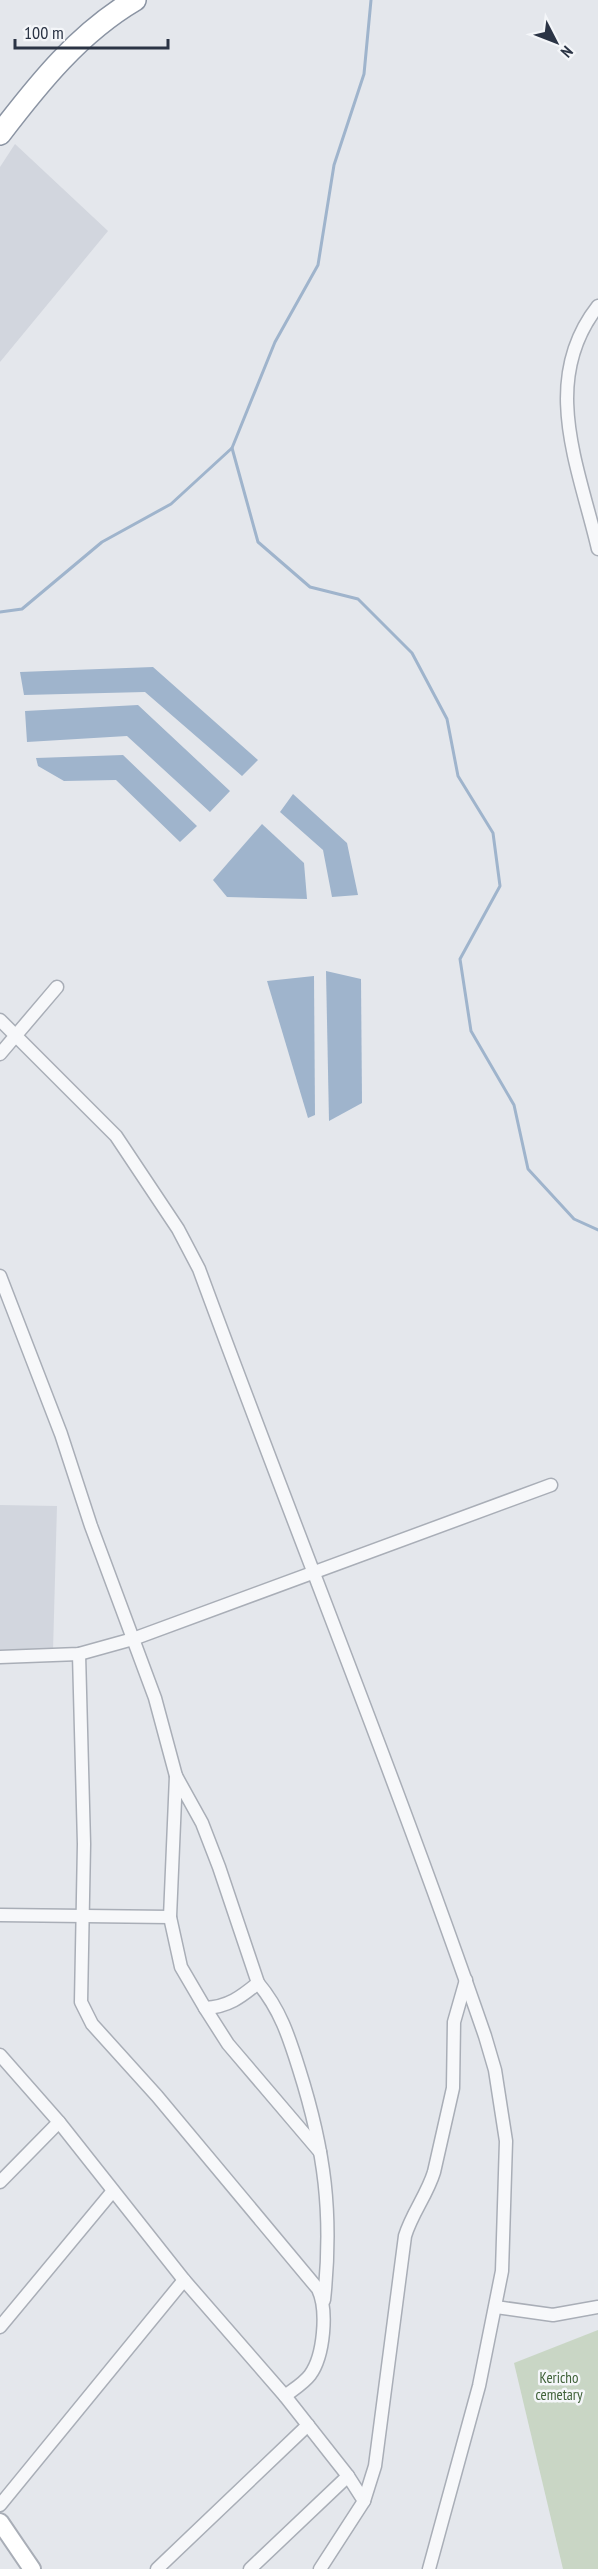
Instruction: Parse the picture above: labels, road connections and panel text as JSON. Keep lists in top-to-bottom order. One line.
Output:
{"parks":["Kericho cemetary"],"scale_bar":"100 m","north":"bottom right"}
